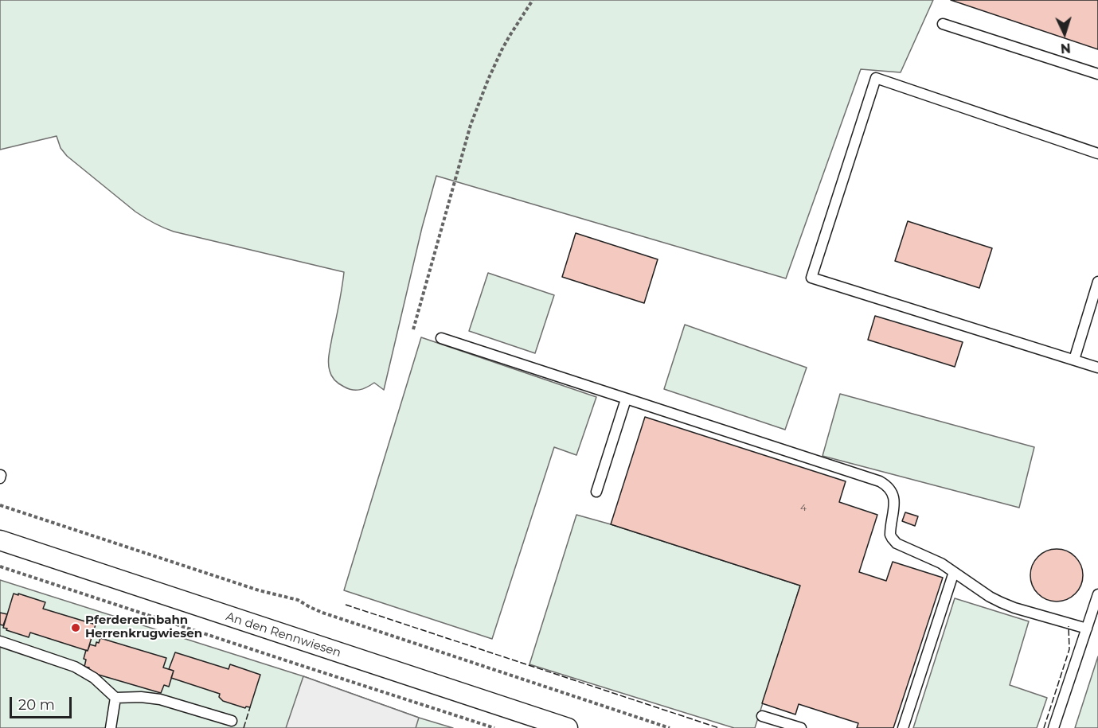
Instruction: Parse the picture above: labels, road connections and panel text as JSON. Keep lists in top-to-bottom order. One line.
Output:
{"streets":{"street":["An den Rennwiesen"]},"places":["Pferderennbahn Herrenkrugwiesen"],"house_numbers":["4"],"scale_bar":"20 m","north":"bottom"}
